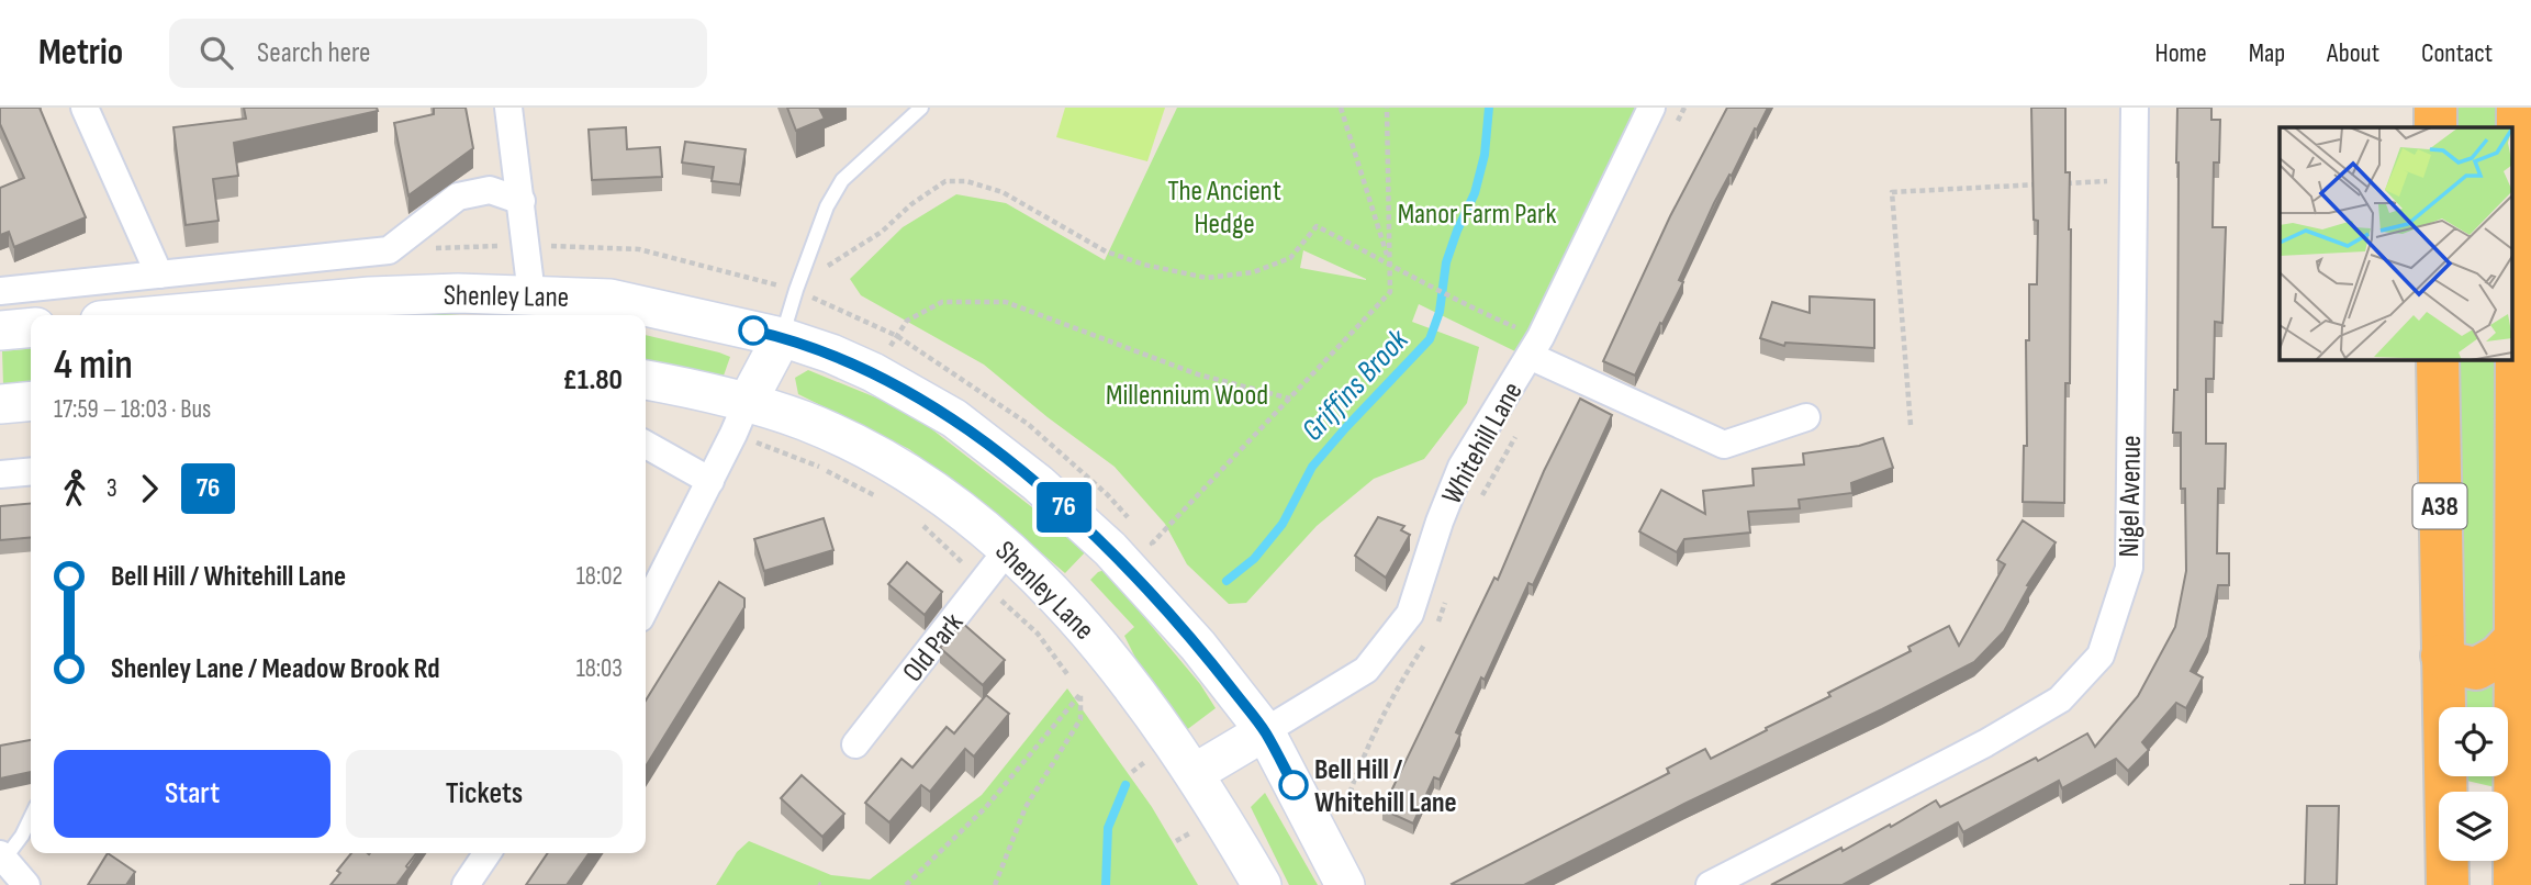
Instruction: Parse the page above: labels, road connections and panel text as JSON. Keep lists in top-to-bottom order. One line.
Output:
{"streets":{"highway":["A38"],"main road":["Shenley Lane"],"street":["Whitehill Lane","Nigel Avenue","Old Park"]},"crossings":[["Shenley Lane","Whitehill Lane"],["Shenley Lane","Old Park"]],"water":["Griffins Brook"],"parks":["The Ancient Hedge","Manor Farm Park","Millennium Wood"],"places":["Bell Hill / Whitehill Lane"],"lines":["bus line 76"],"page":{"header":"Metrio","search":"Search here","nav":["Home","Map","About","Contact"],"on_map":"76","heading":["4 min","17:59 – 18:03 · Bus","£1.80"],"legs":["3","76"],"list":[{"name":"Bell Hill / Whitehill Lane","value":"18:02"},{"name":"Shenley Lane / Meadow Brook Rd","value":"18:03"}],"buttons":["Start","Tickets"]}}
